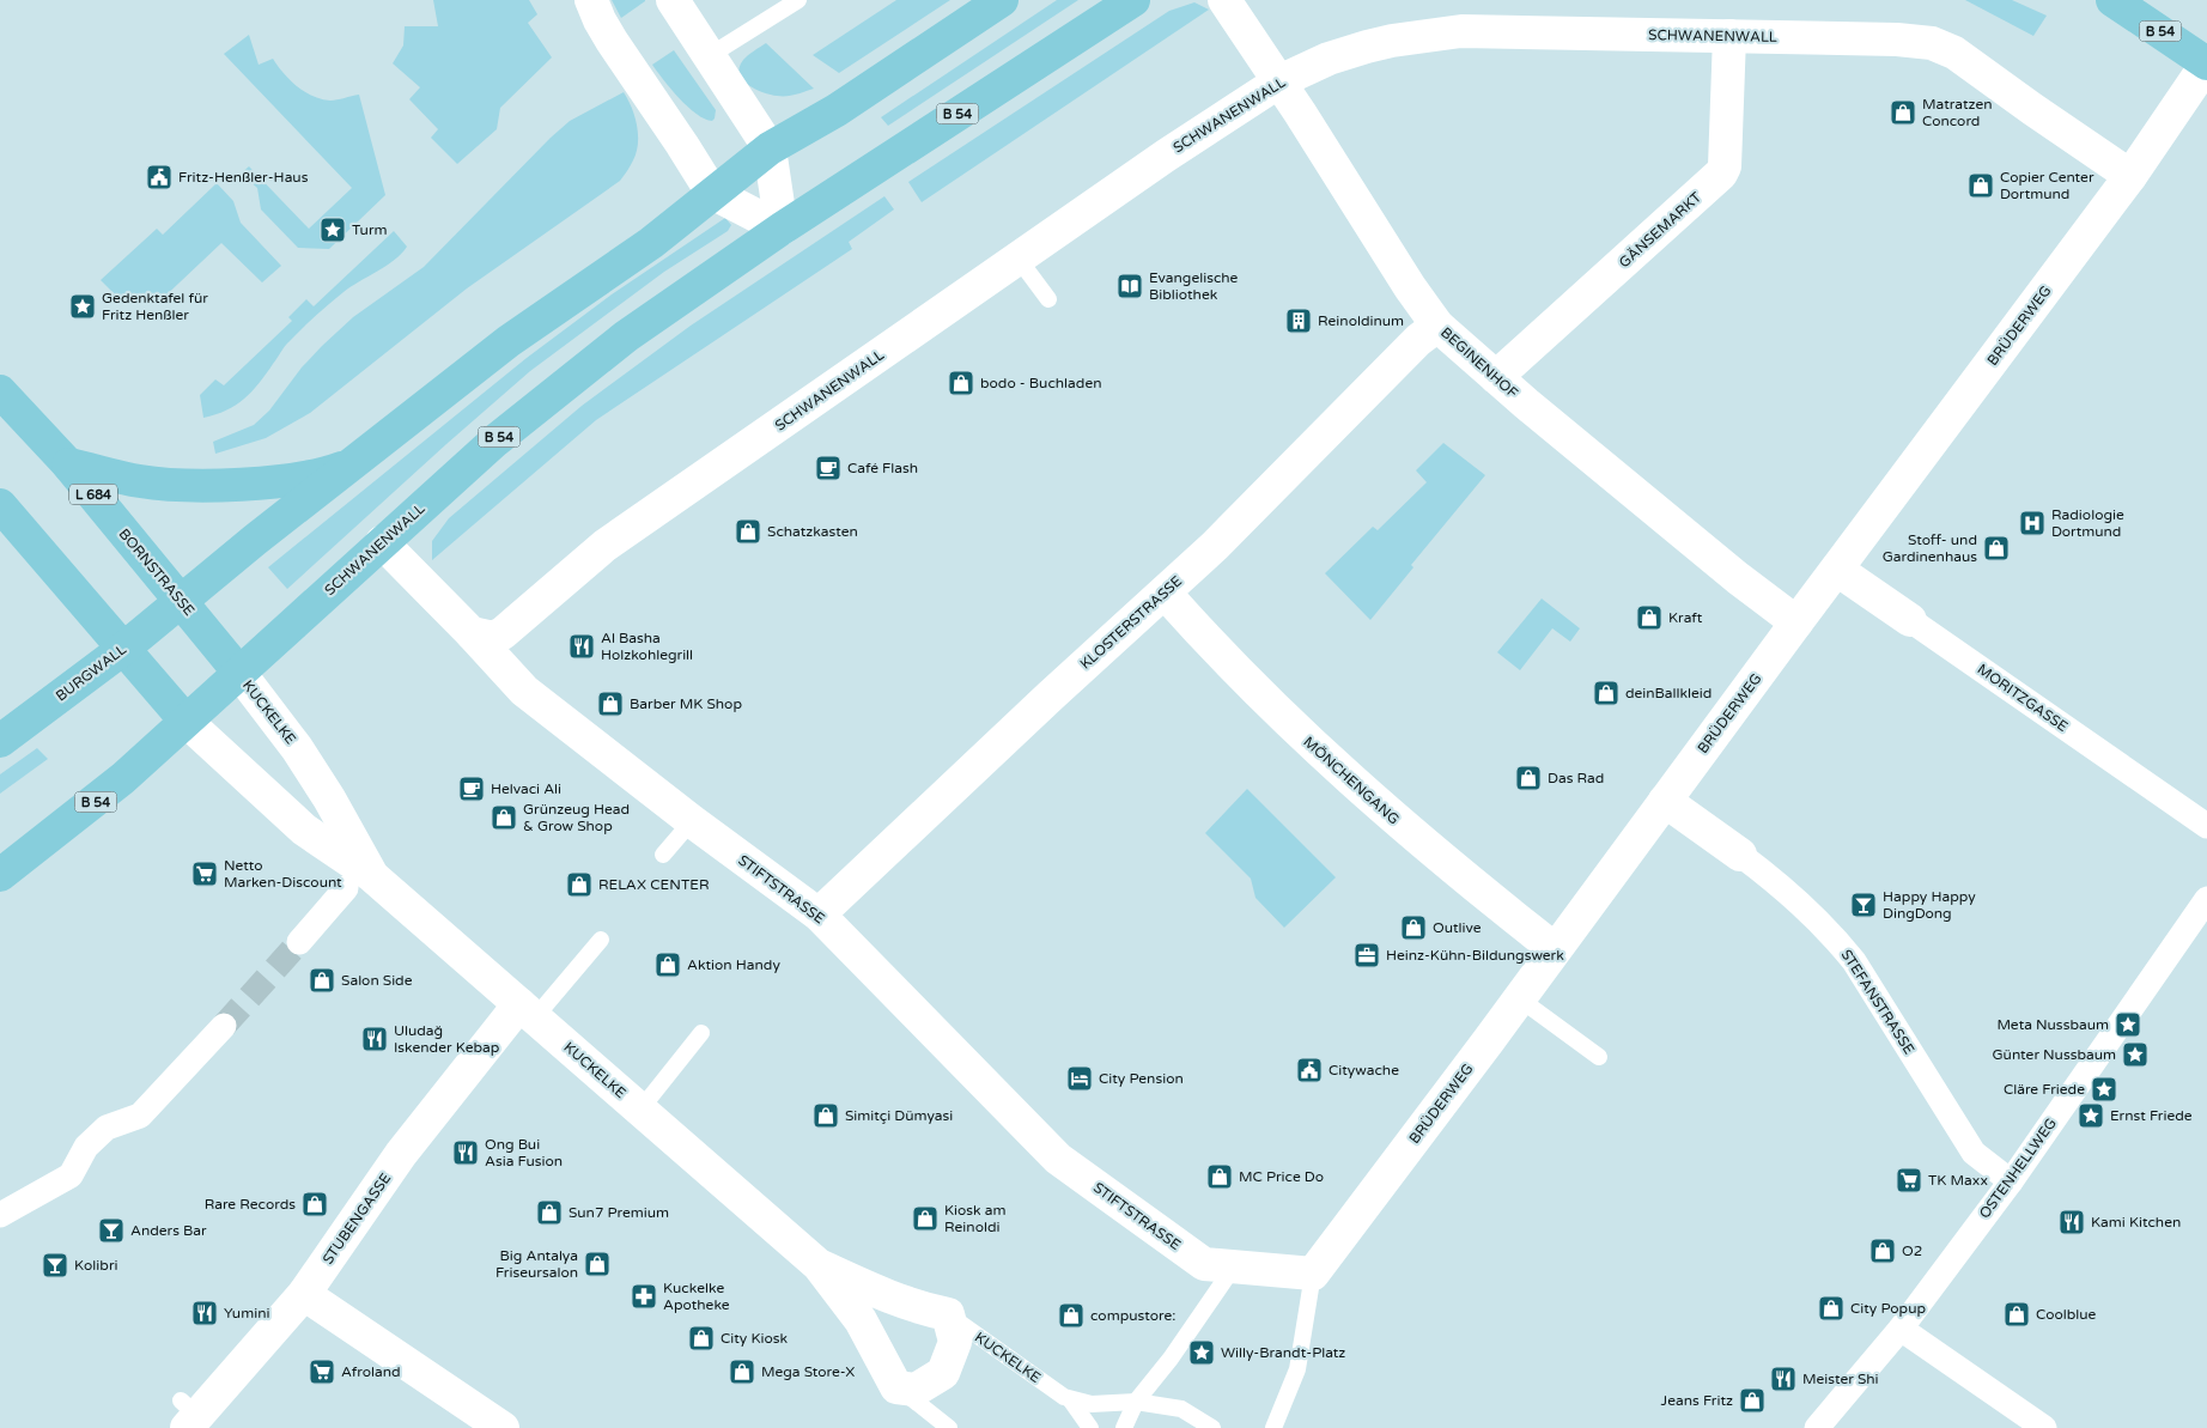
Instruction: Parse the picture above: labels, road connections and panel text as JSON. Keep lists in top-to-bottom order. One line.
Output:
{"streets":{"main road":["B 54","SCHWANENWALL","L 684","BORNSTRASSE","BURGWALL"],"street":["GÄNSEMARKT","BRÜDERWEG","BEGINENHOF","KLOSTERSTRASSE","MORITZGASSE","KUCKELKE","MÖNCHENGANG","STIFTSTRASSE","STEFANSTRASSE","OSTENHELLWEG","STUBENGASSE"]},"crossings":[["B 54","SCHWANENWALL"],["B 54","BRÜDERWEG"],["B 54","KUCKELKE"],["SCHWANENWALL","GÄNSEMARKT"],["SCHWANENWALL","BRÜDERWEG"],["SCHWANENWALL","BEGINENHOF"],["SCHWANENWALL","BORNSTRASSE"],["SCHWANENWALL","KUCKELKE"],["SCHWANENWALL","STIFTSTRASSE"],["GÄNSEMARKT","BEGINENHOF"],["BRÜDERWEG","BEGINENHOF"],["BRÜDERWEG","MORITZGASSE"],["BRÜDERWEG","MÖNCHENGANG"],["BRÜDERWEG","STEFANSTRASSE"],["BEGINENHOF","KLOSTERSTRASSE"],["BORNSTRASSE","BURGWALL"],["BORNSTRASSE","KUCKELKE"],["KLOSTERSTRASSE","MÖNCHENGANG"],["KLOSTERSTRASSE","STIFTSTRASSE"],["KUCKELKE","STUBENGASSE"],["STEFANSTRASSE","OSTENHELLWEG"]],"places":{"shop":["Matratzen Concord","Copier Center Dortmund","bodo - Buchladen","Schatzkasten","Stoff- und Gardinenhaus","Kraft","deinBallkleid","Barber MK Shop","Das Rad","Grünzeug Head & Grow Shop","RELAX CENTER","Outlive","Aktion Handy","Salon Side","Simitçi Dümyasi","MC Price Do","Rare Records","Sun7 Premium","Kiosk am Reinoldi","O2","Big Antalya Friseursalon","City Popup","Coolblue","compustore:","City Kiosk","Mega Store-X","Jeans Fritz"],"public building":["Fritz-Henßler-Haus","Citywache"],"place":["Turm","Gedenktafel für Fritz Henßler","Meta Nussbaum","Günter Nussbaum","Cläre Friede","Ernst Friede","Willy-Brandt-Platz"],"library":["Evangelische Bibliothek"],"building":["Reinoldinum"],"cafe":["Café Flash","Helvaci Ali"],"hospital":["Radiologie Dortmund"],"restaurant":["Al Basha Holzkohlegrill","Uludağ Iskender Kebap","Ong Bui Asia Fusion","Kami Kitchen","Yumini","Meister Shi"],"supermarket":["Netto Marken-Discount","TK Maxx","Afroland"],"bar":["Happy Happy DingDong","Anders Bar","Kolibri"],"office":["Heinz-Kühn-Bildungswerk"],"hotel":["City Pension"],"pharmacy":["Kuckelke Apotheke"]}}
